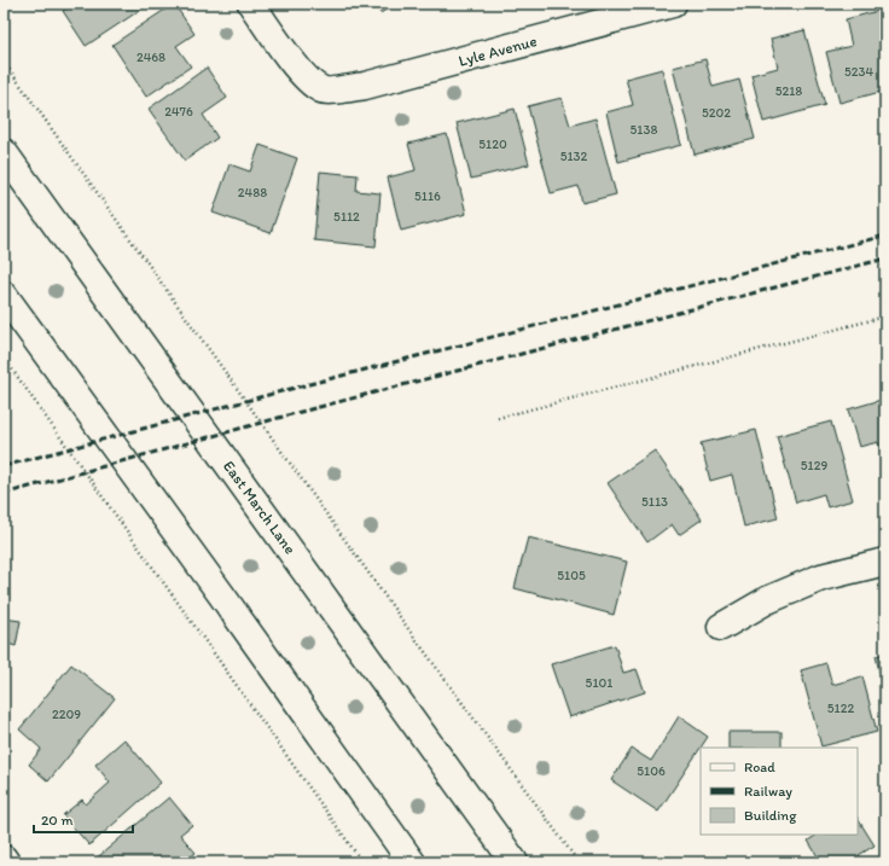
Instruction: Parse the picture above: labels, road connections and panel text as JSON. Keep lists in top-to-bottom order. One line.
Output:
{"streets":{"main road":["Lyle Avenue","East March Lane"]},"house_numbers":["2468","5234","5218","2476","5202","5138","5120","5132","2488","5116","5112","5129","5113","5105","5101","5122","2209","5106"],"legend":["Road","Railway","Building"],"scale_bar":"20 m"}
